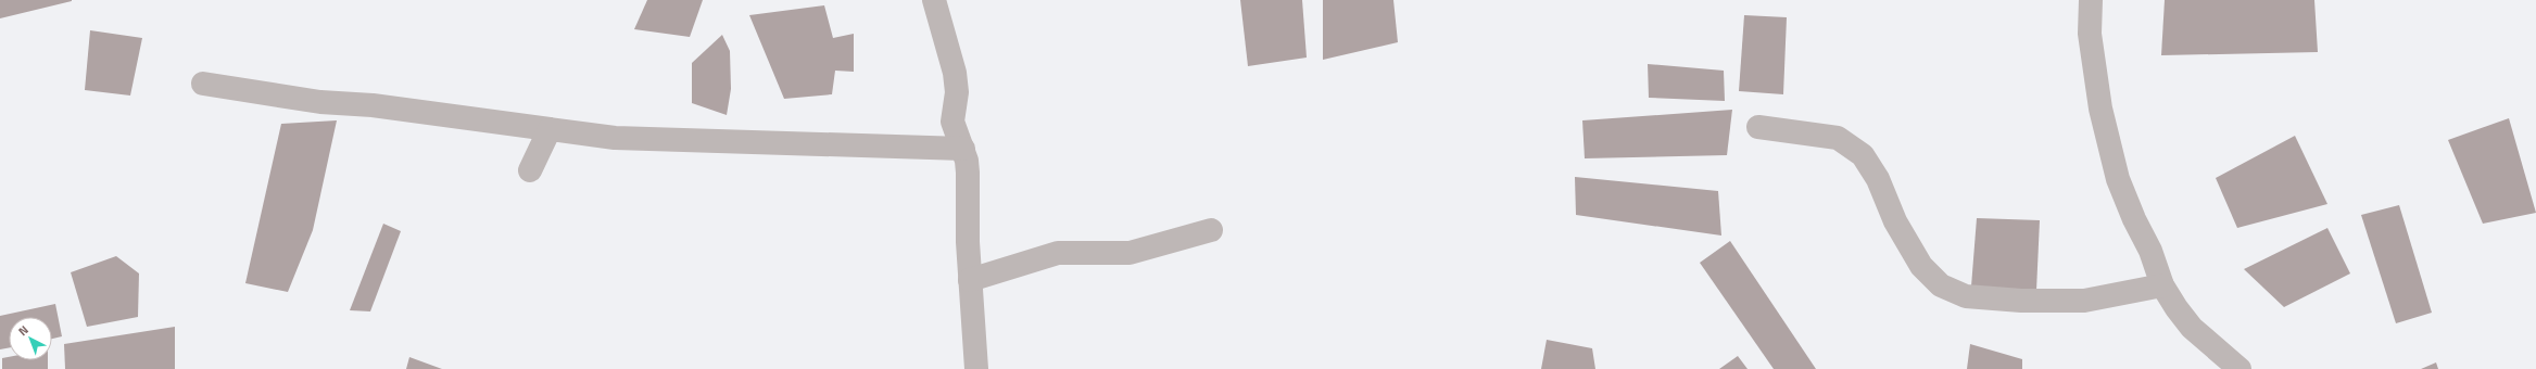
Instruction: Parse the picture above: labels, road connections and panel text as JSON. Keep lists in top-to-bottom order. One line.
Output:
{"north":"top left"}
